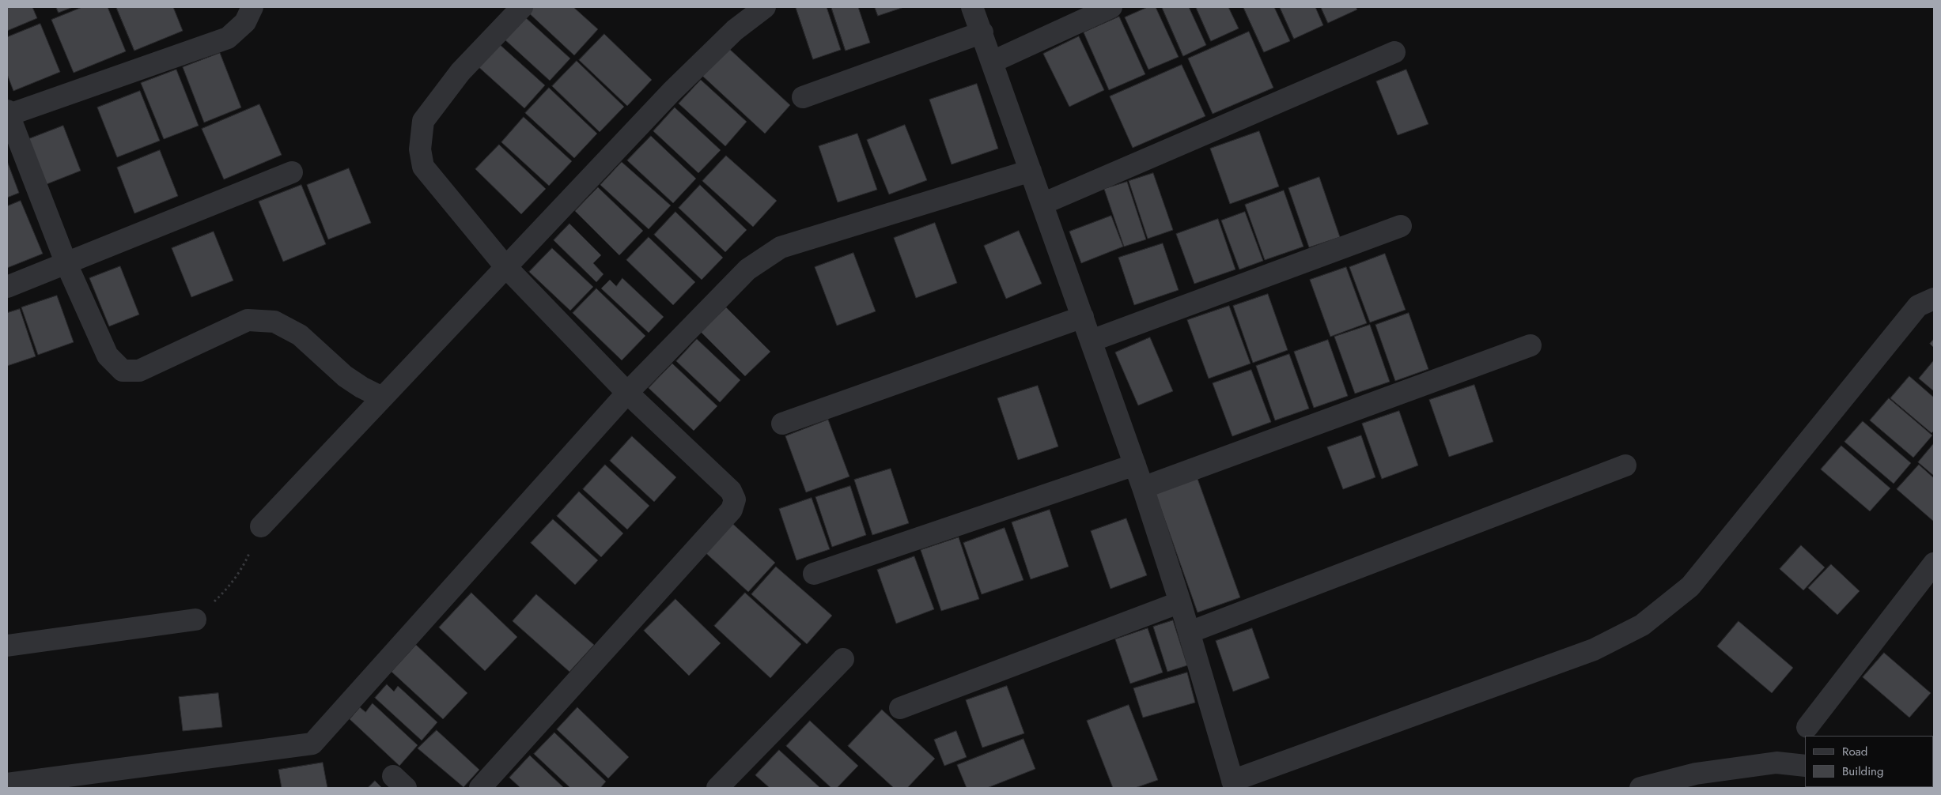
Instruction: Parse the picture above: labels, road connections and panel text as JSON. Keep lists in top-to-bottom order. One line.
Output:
{"legend":["Road","Building"]}
